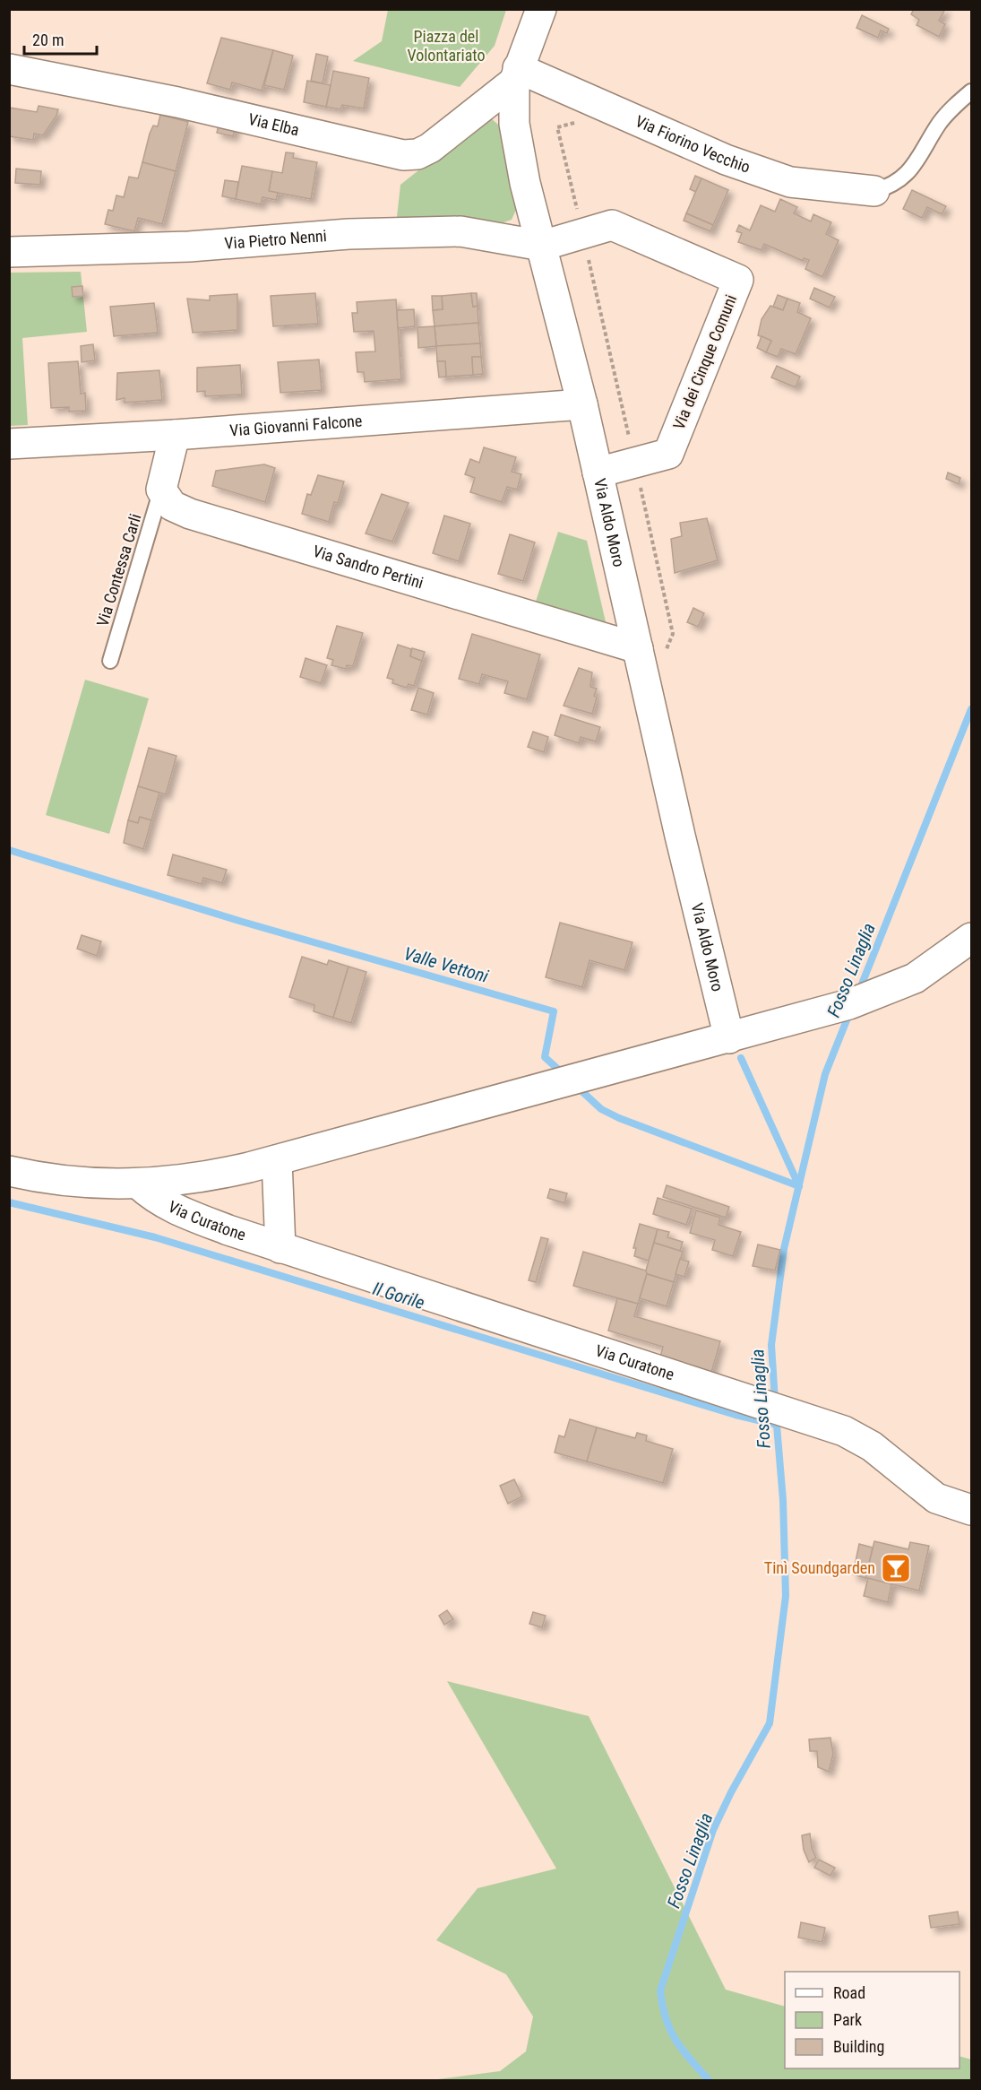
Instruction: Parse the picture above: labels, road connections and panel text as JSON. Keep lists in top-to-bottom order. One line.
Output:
{"streets":{"street":["Via Elba","Via Fiorino Vecchio","Via Pietro Nenni","Via dei Cinque Comuni","Via Giovanni Falcone","Via Aldo Moro","Via Sandro Pertini","Via Curatone"],"lane":["Via Contessa Carli"]},"crossings":[["Via Elba","Via Fiorino Vecchio"],["Via Elba","Via Aldo Moro"],["Via Fiorino Vecchio","Via Aldo Moro"],["Via Pietro Nenni","Via dei Cinque Comuni"],["Via Pietro Nenni","Via Aldo Moro"],["Via dei Cinque Comuni","Via Aldo Moro"],["Via Giovanni Falcone","Via Aldo Moro"],["Via Aldo Moro","Via Sandro Pertini"],["Via Sandro Pertini","Via Contessa Carli"]],"water":["Valle Vettoni","Fosso Linaglia","Il Gorile"],"parks":["Piazza del Volontariato"],"places":{"bar":["Tinì Soundgarden"]},"legend":["Road","Park","Building"],"scale_bar":"20 m"}
